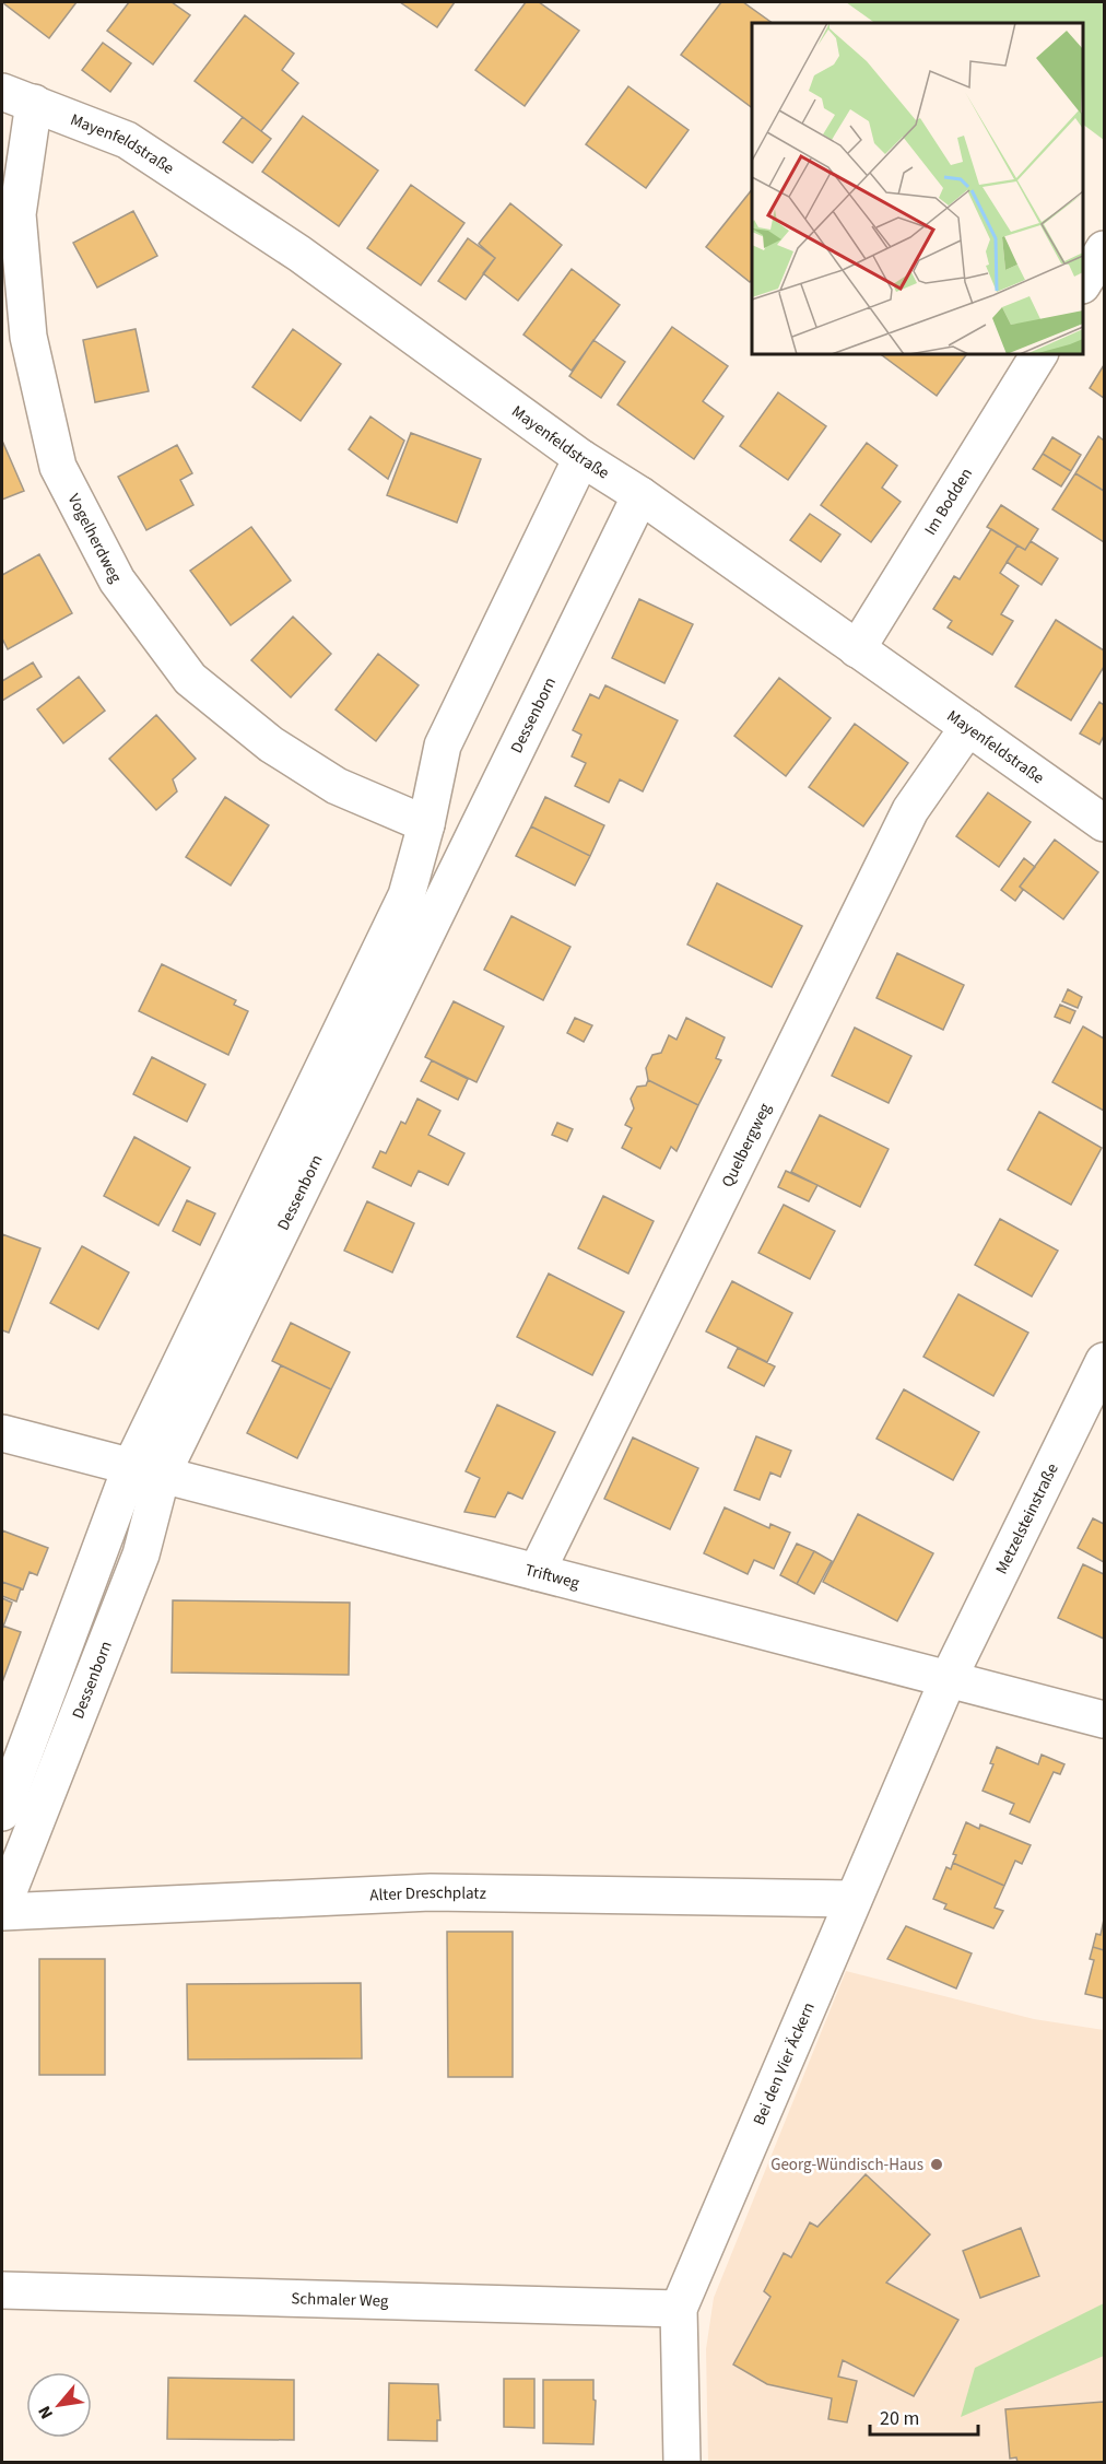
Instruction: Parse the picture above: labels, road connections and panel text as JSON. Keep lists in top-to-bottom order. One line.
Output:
{"streets":{"street":["Mayenfeldstraße","Im Bodden","Vogelherdweg","Dessenborn","Quelbergweg","Metzelsteinstraße","Triftweg","Alter Dreschplatz","Bei den Vier Äckern","Schmaler Weg"]},"crossings":[["Mayenfeldstraße","Im Bodden"],["Mayenfeldstraße","Vogelherdweg"],["Mayenfeldstraße","Dessenborn"],["Mayenfeldstraße","Quelbergweg"],["Vogelherdweg","Dessenborn"],["Dessenborn","Triftweg"],["Dessenborn","Alter Dreschplatz"],["Quelbergweg","Triftweg"],["Metzelsteinstraße","Triftweg"],["Metzelsteinstraße","Bei den Vier Äckern"],["Triftweg","Bei den Vier Äckern"],["Alter Dreschplatz","Bei den Vier Äckern"],["Bei den Vier Äckern","Schmaler Weg"]],"places":["Georg-Wündisch-Haus"],"scale_bar":"20 m","north":"bottom left"}
